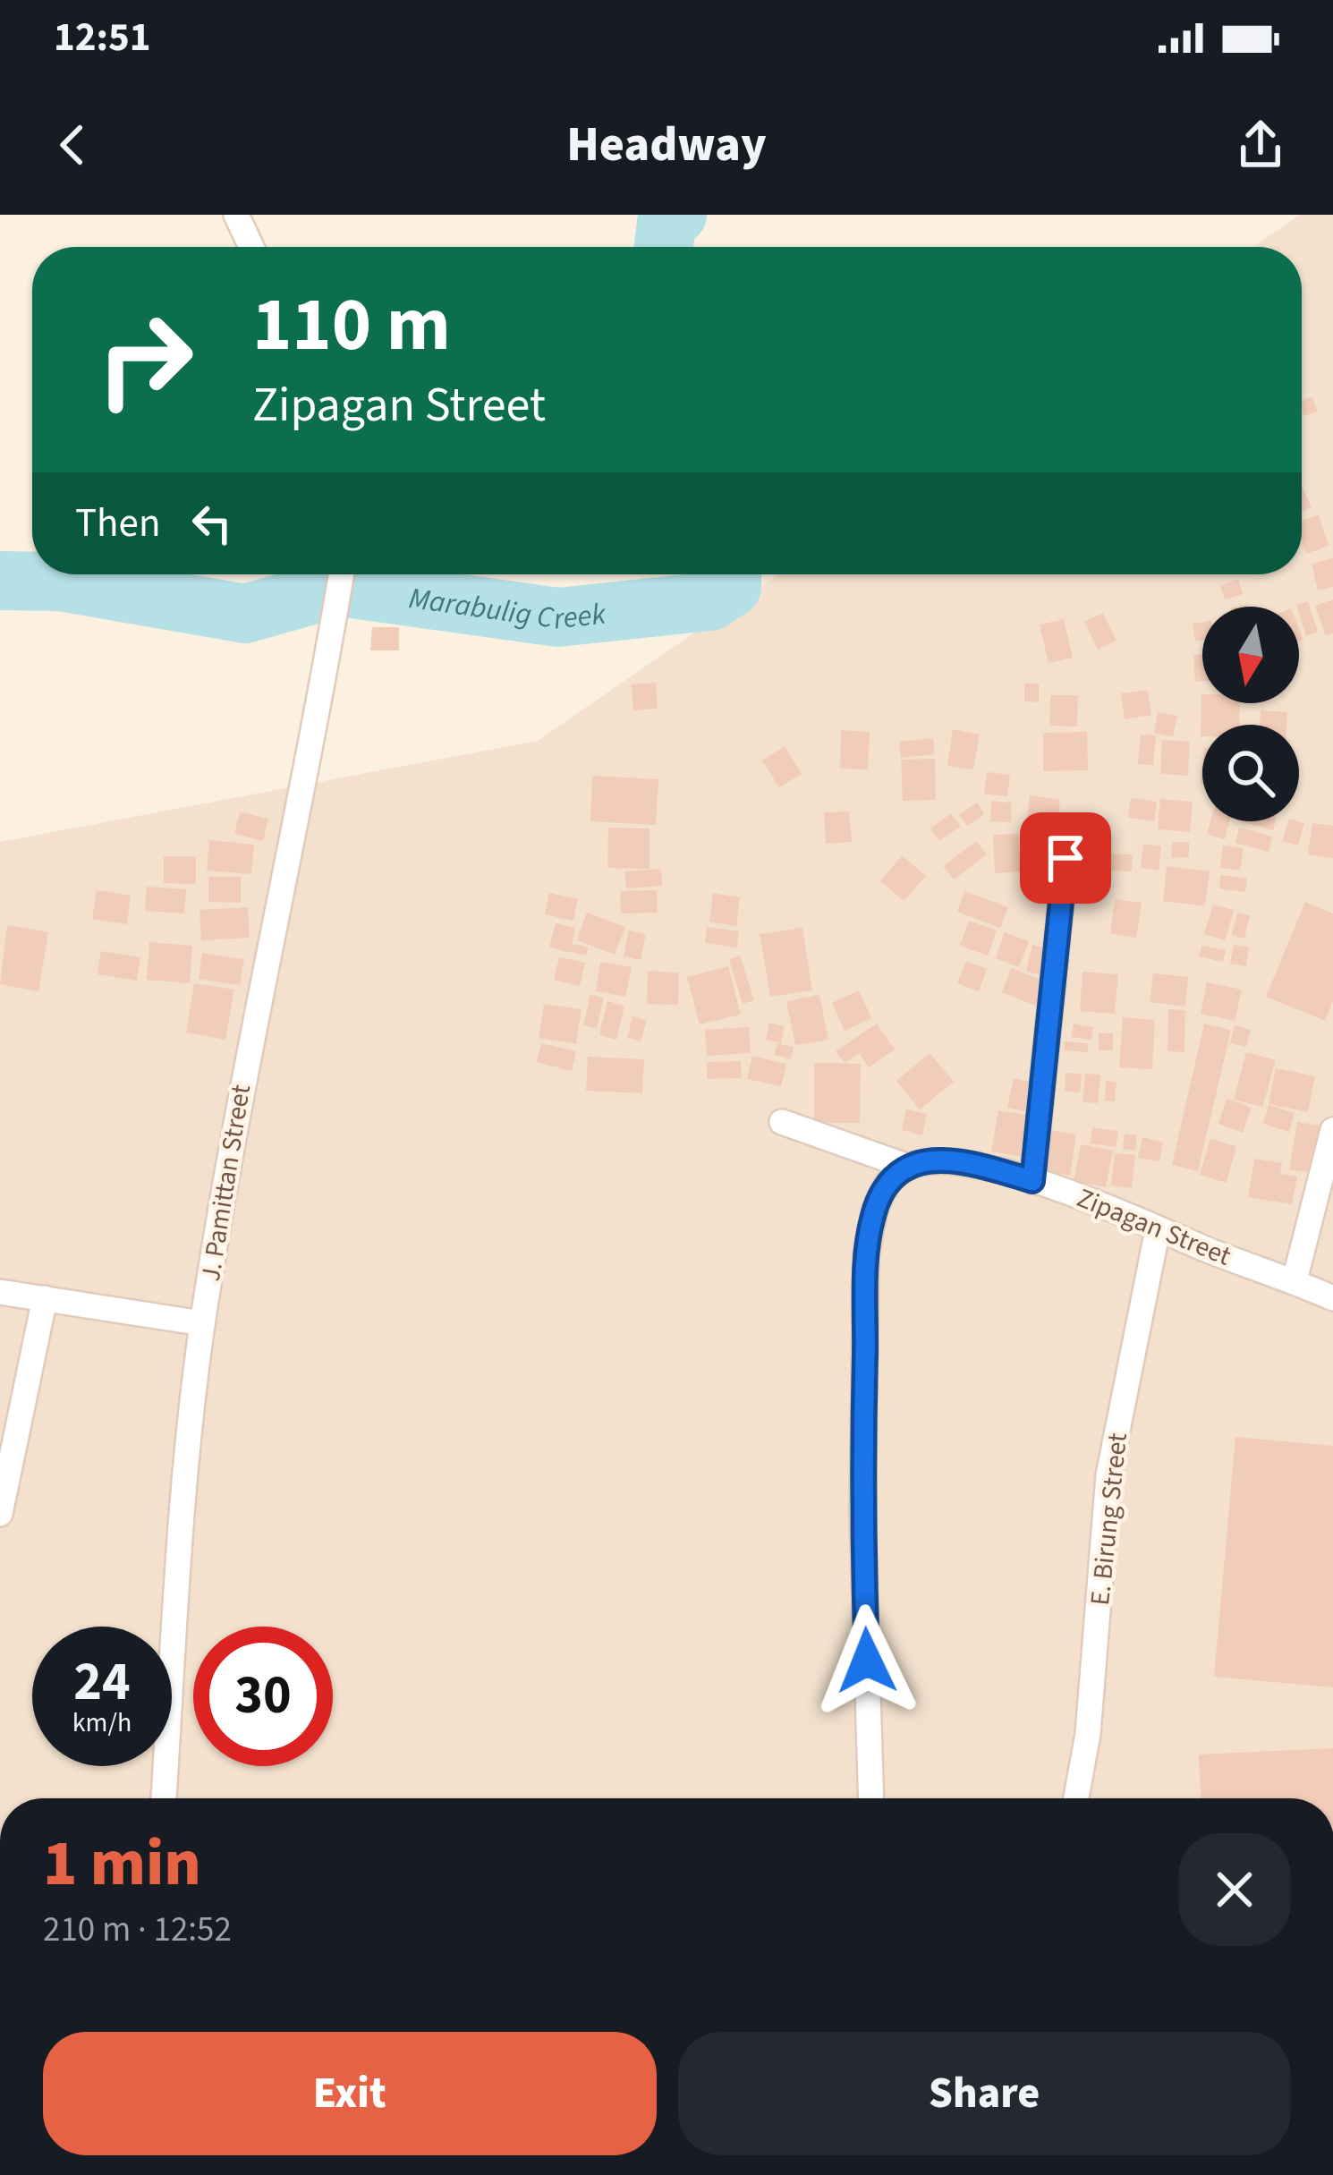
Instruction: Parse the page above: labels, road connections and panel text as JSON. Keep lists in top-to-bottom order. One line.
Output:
{"streets":{"street":["J. Pamittan Street","Zipagan Street","E. Birung Street"]},"crossings":[["Zipagan Street","E. Birung Street"]],"water":["Marabulig Creek"],"north":"bottom","page":{"status":"12:51","header":"Headway","turn":["110 m","Zipagan Street"],"then":"Then","speed":"24 km/h","limit":"30","heading":["1 min","210 m · 12:52"],"buttons":["Exit","Share"]}}
